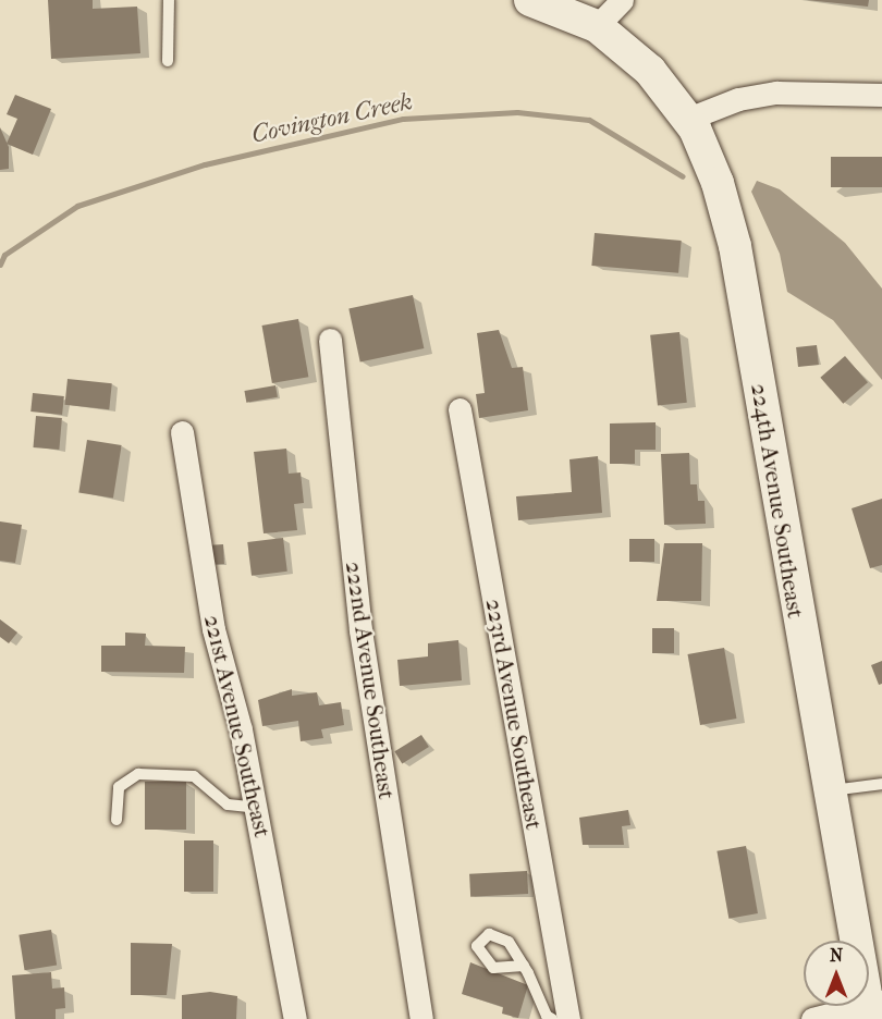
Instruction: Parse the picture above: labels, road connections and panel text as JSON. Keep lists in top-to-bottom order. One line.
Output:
{"streets":{"street":["224th Avenue Southeast","222nd Avenue Southeast","223rd Avenue Southeast","221st Avenue Southeast"]},"water":["Covington Creek"],"north":"top"}
